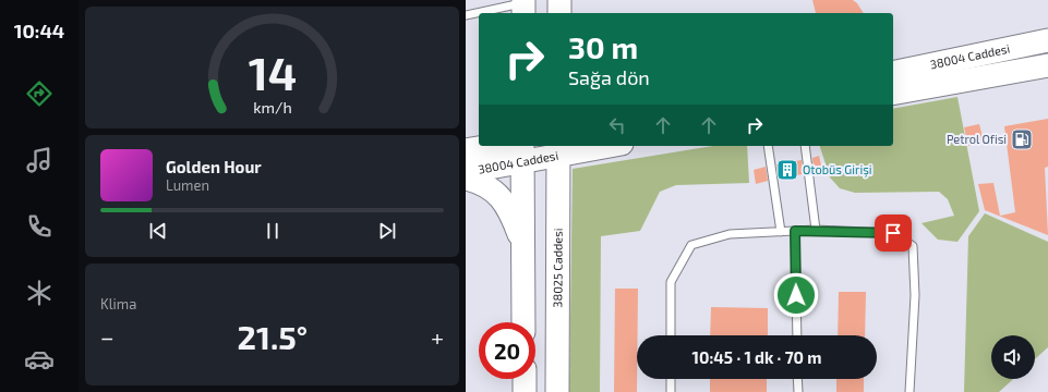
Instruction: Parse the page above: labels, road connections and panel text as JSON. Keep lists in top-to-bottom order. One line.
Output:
{"streets":{"street":["38004 Caddesi","38025 Caddesi"]},"crossings":[["38004 Caddesi","38025 Caddesi"]],"places":{"fuel station":["Petrol Ofisi"],"building":["Otobüs Girişi"]},"page":{"tabs":"10:44","turn":["30 m","Sağa dön"],"song":["Golden Hour","Lumen"],"tile":"Klima","heat":["−","21.5°","+"],"limit":"20","trip":"10:45 · 1 dk · 70 m","gauge":["14","km/h"]}}
